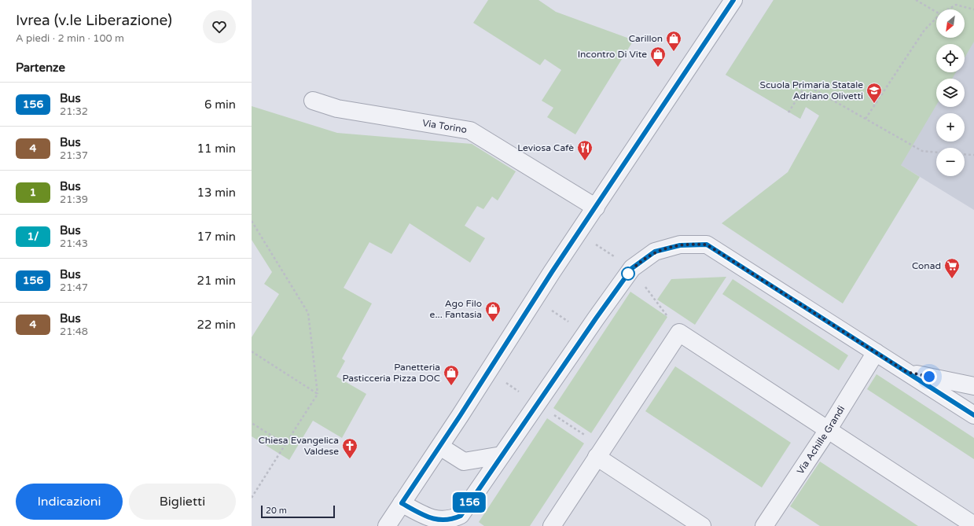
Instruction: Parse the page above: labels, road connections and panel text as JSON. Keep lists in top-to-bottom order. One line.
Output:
{"streets":{"street":["Via Torino","Via Achille Grandi"]},"places":{"shop":["Carillon","Incontro Di Vite","Ago Filo e... Fantasia","Panetteria Pasticceria Pizza DOC"],"school or university":["Scuola Primaria Statale Adriano Olivetti"],"restaurant":["Leviosa Cafè"],"supermarket":["Conad"],"church":["Chiesa Evangelica Valdese"]},"lines":["bus line 156"],"scale_bar":"20 m","north":"bottom left","page":{"heading":[["Ivrea (v.le Liberazione)","A piedi · 2 min · 100 m"],"Partenze"],"on_map":"156","map_buttons":["+","−"],"list":[{"mark":"156","name":"Bus","note":"21:32","value":"6 min"},{"mark":"4","name":"Bus","note":"21:37","value":"11 min"},{"mark":"1","name":"Bus","note":"21:39","value":"13 min"},{"mark":"1/","name":"Bus","note":"21:43","value":"17 min"},{"mark":"156","name":"Bus","note":"21:47","value":"21 min"},{"mark":"4","name":"Bus","note":"21:48","value":"22 min"}],"buttons":["Indicazioni","Biglietti"],"scale":"20 m"}}
